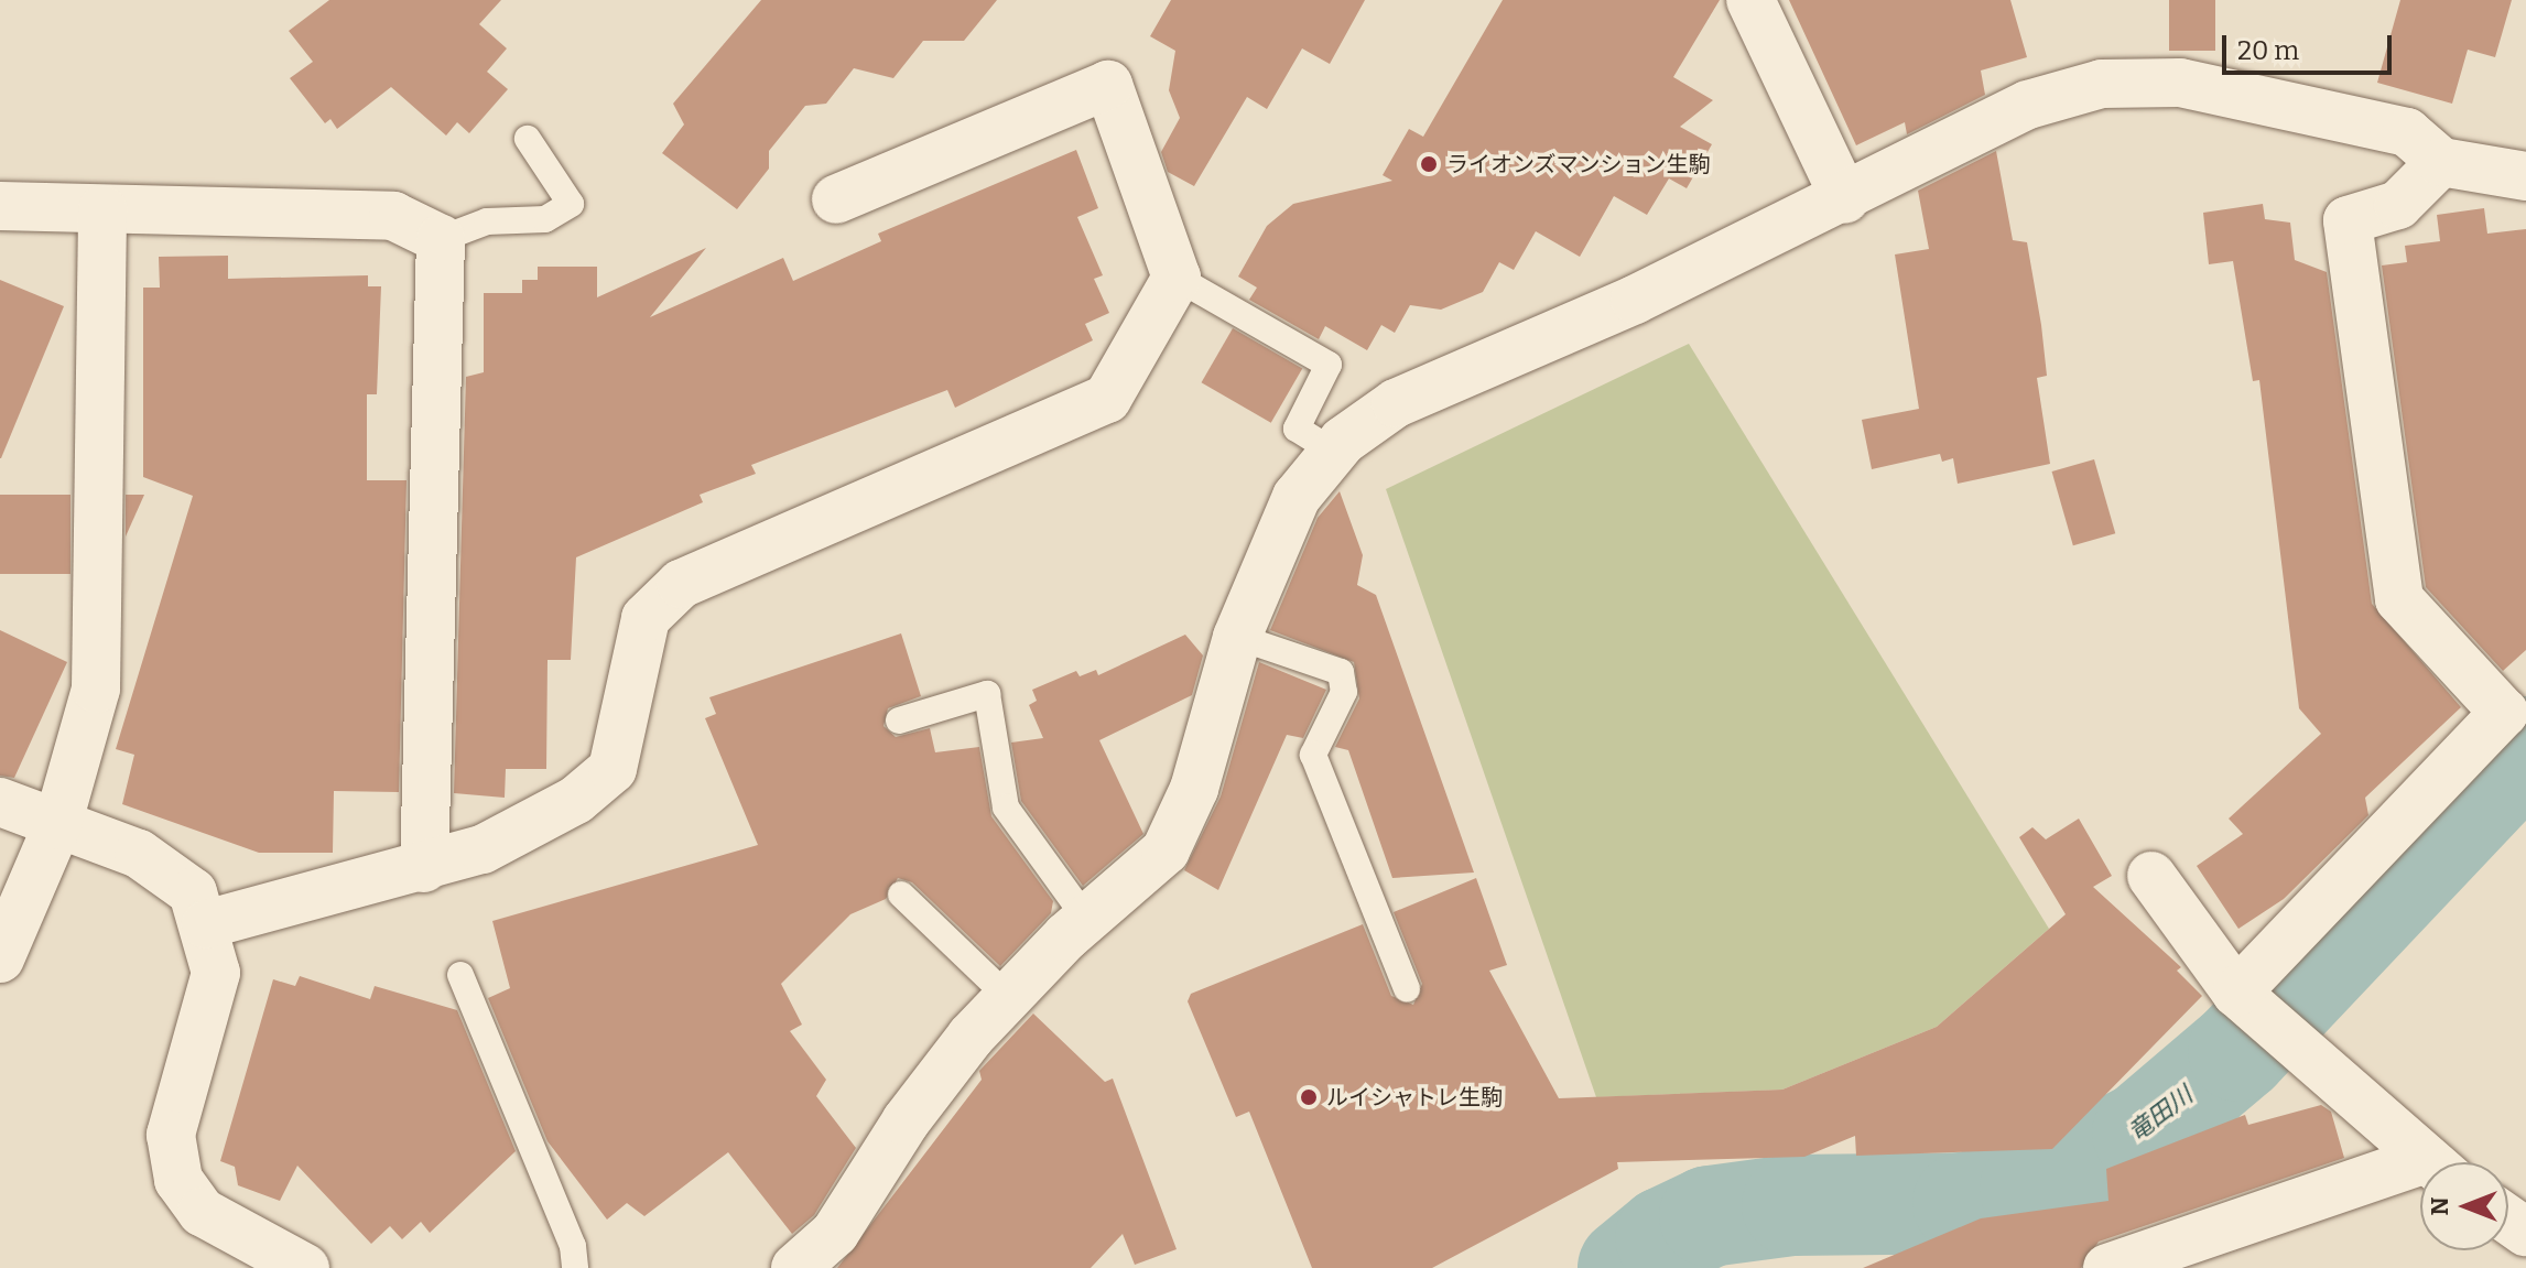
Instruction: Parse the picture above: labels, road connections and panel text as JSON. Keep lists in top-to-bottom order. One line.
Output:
{"water":["竜田川"],"places":["ライオンズマンション生駒","ルイシャトレ生駒"],"scale_bar":"20 m","north":"left"}
